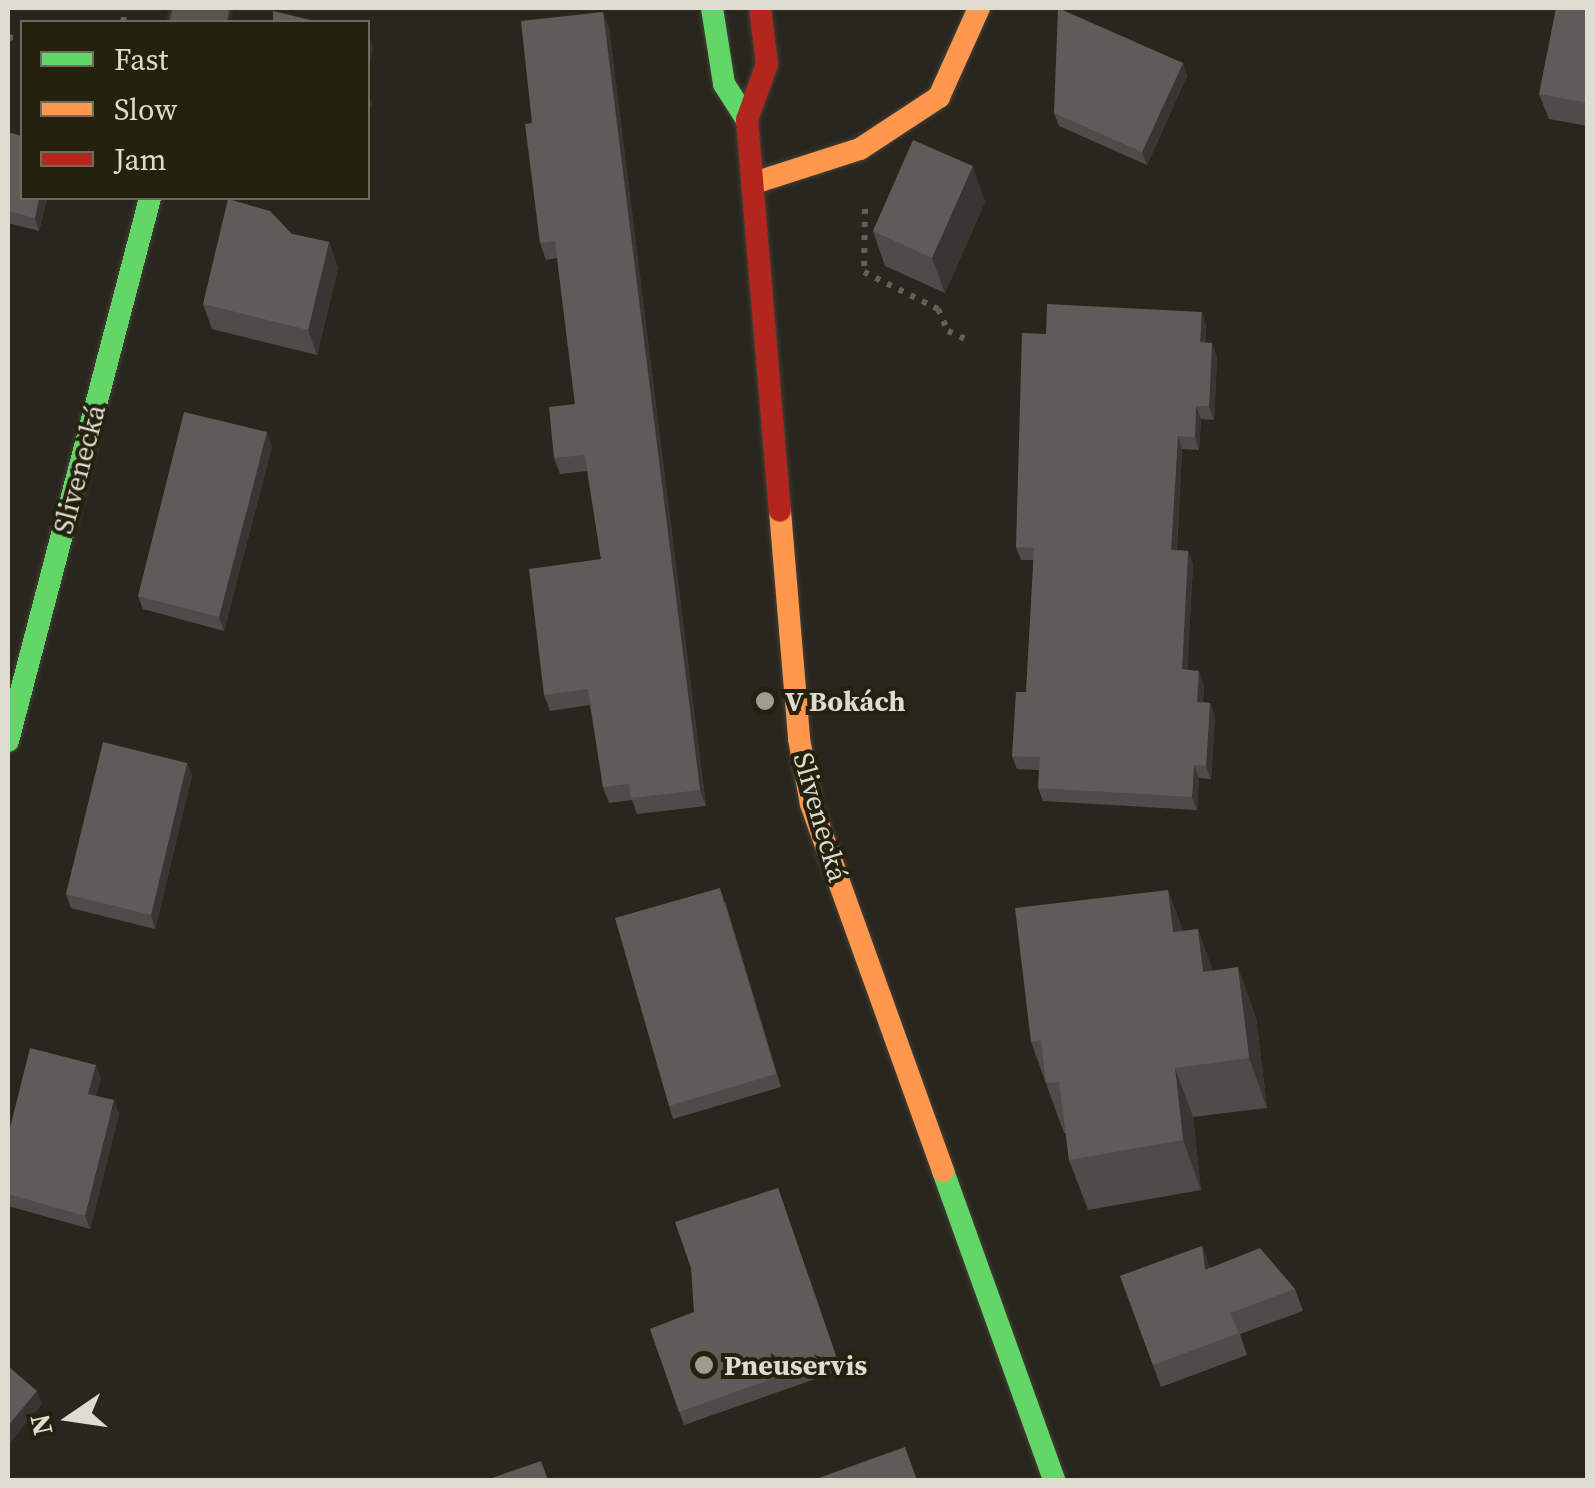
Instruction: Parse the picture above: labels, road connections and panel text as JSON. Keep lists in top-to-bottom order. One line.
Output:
{"streets":{"street":["Slivenecká"]},"places":["V Bokách","Pneuservis"],"legend":["Fast","Slow","Jam"],"north":"left"}
